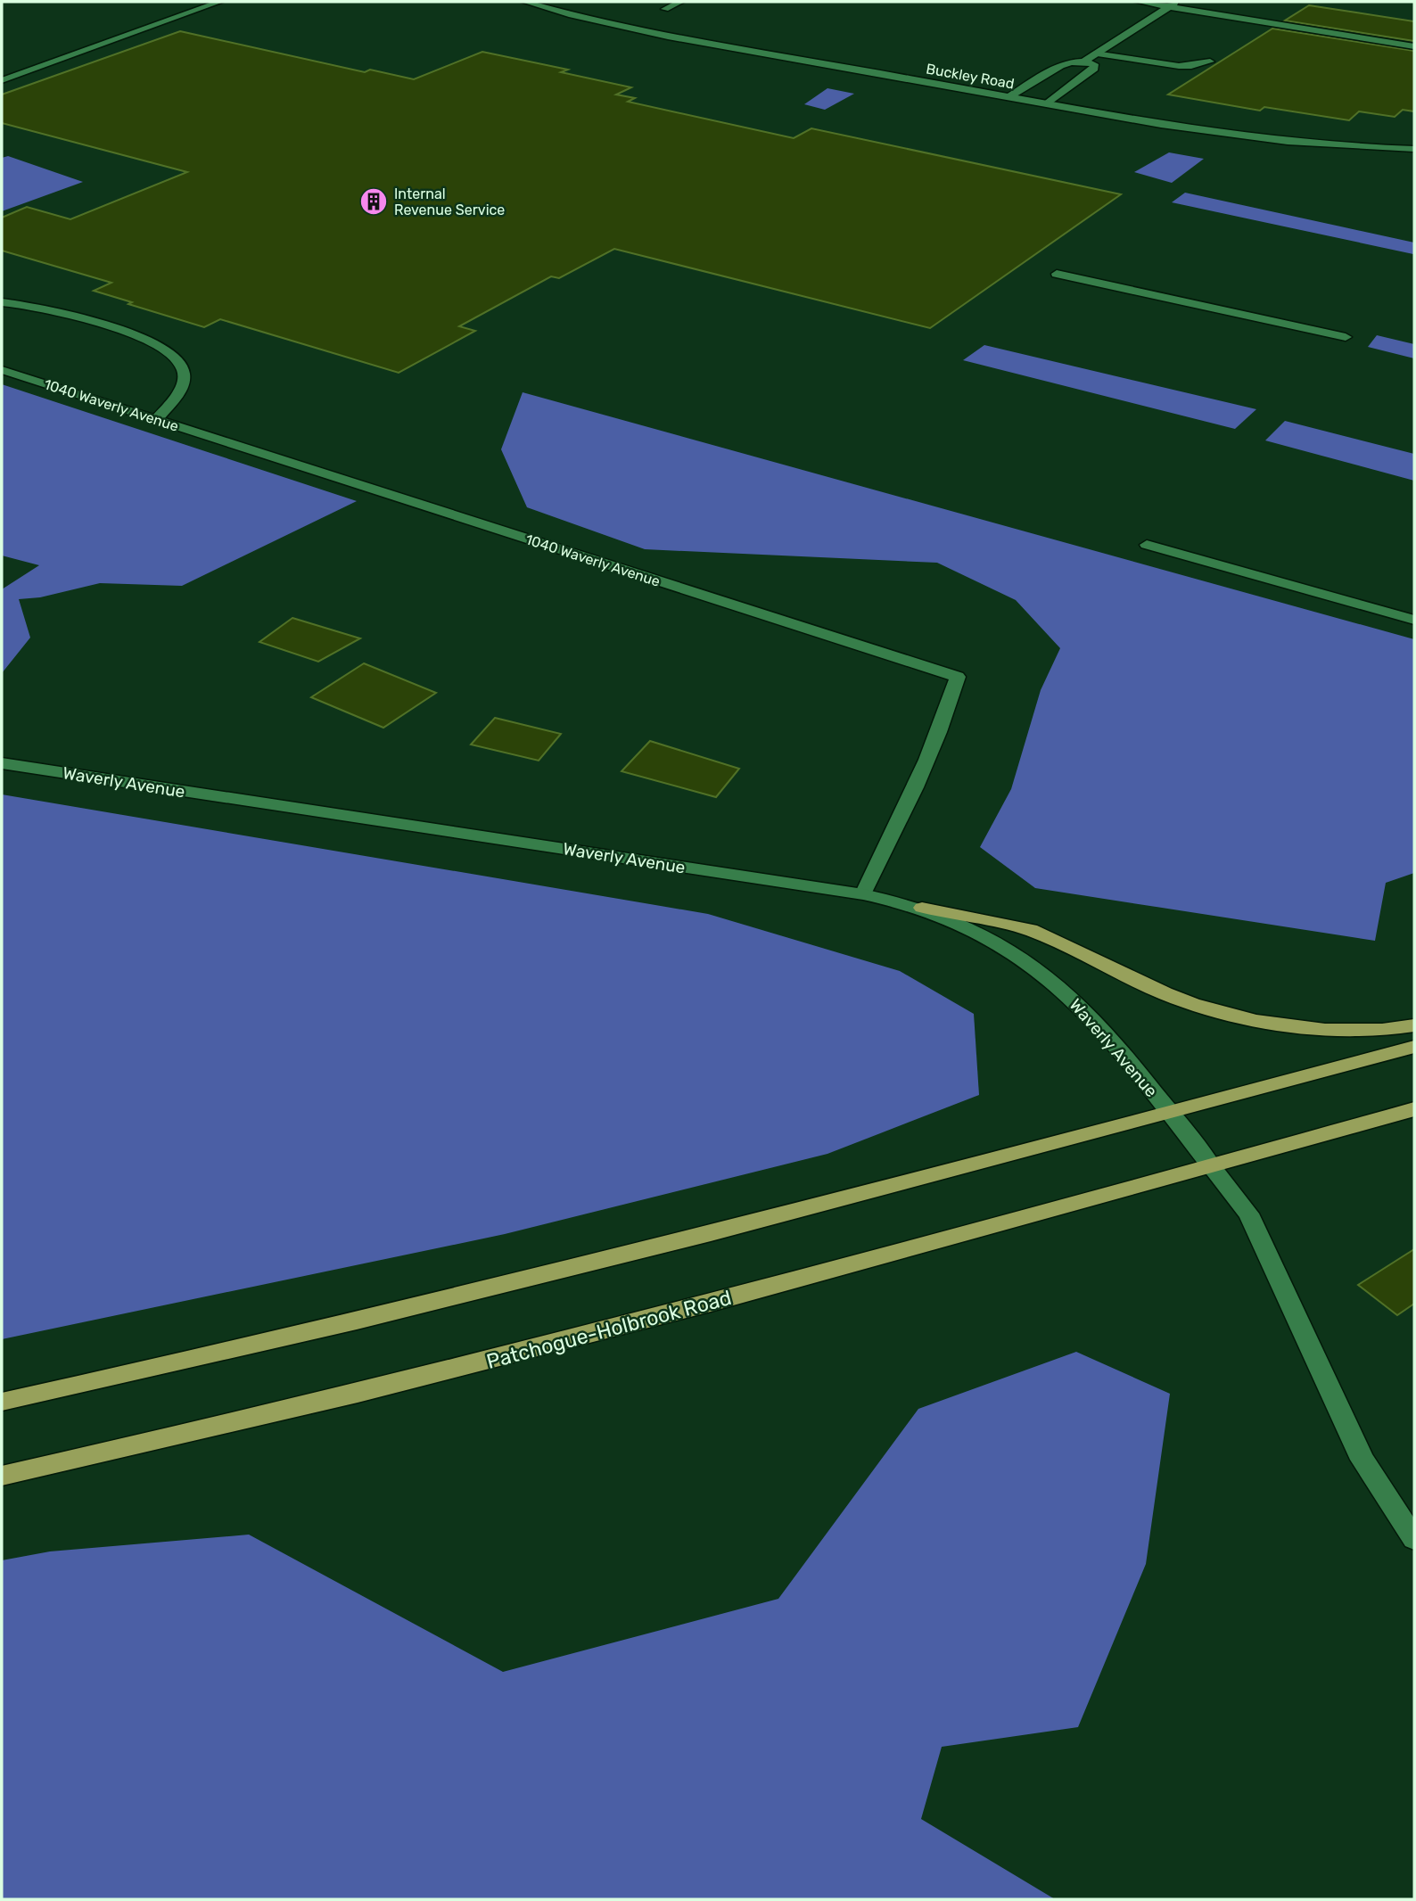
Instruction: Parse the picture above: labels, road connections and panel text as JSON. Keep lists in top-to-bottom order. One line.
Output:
{"streets":{"main road":["Waverly Avenue","Patchogue-Holbrook Road"],"street":["Buckley Road","1040 Waverly Avenue"]},"crossings":[["1040 Waverly Avenue","Waverly Avenue"],["Waverly Avenue","Patchogue-Holbrook Road"]],"places":{"building":["Internal Revenue Service"]}}
